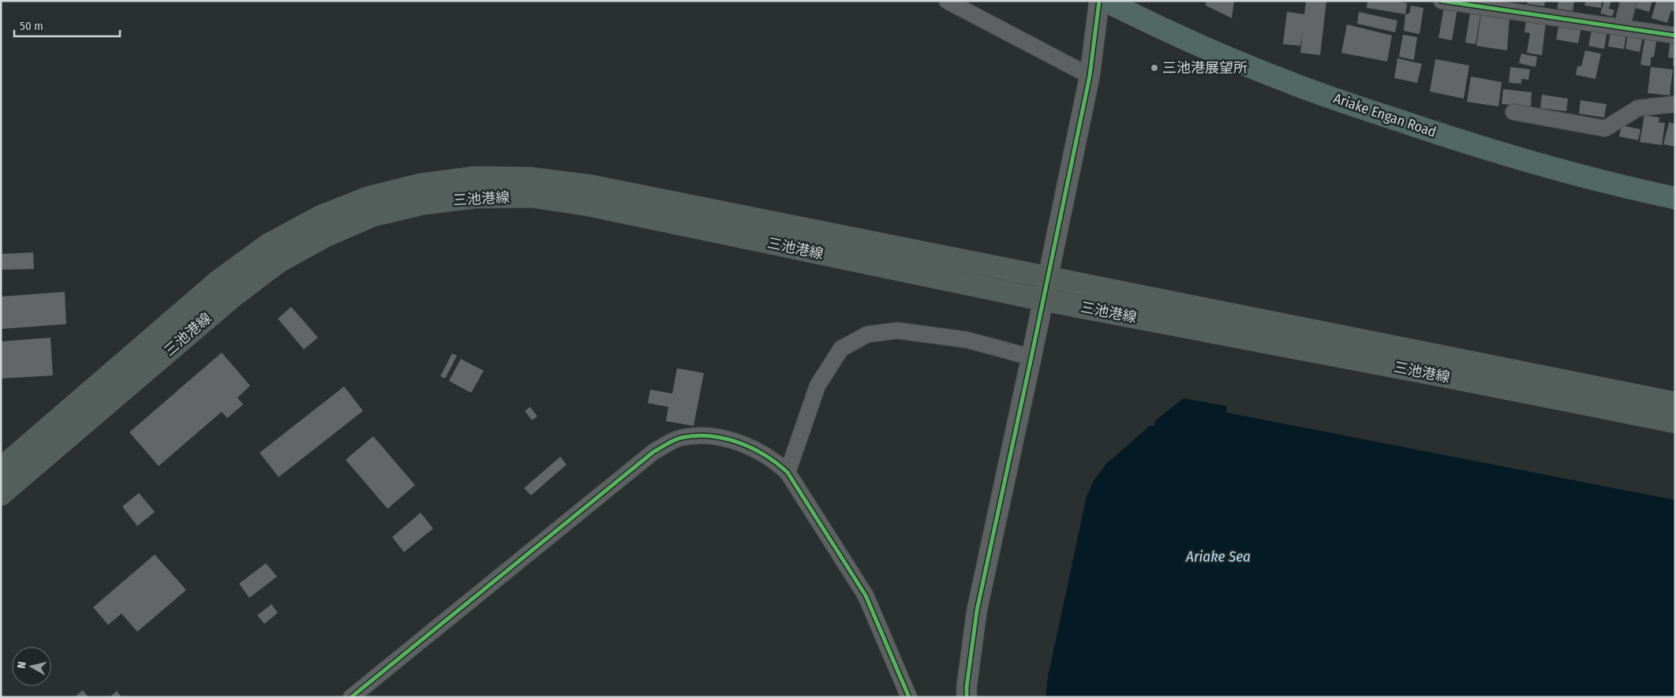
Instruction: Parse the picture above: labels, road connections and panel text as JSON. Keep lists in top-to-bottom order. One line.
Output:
{"streets":{"highway":["Ariake Engan Road"],"main road":["三池港線"]},"water":["Ariake Sea"],"places":["三池港展望所"],"scale_bar":"50 m","north":"left"}
